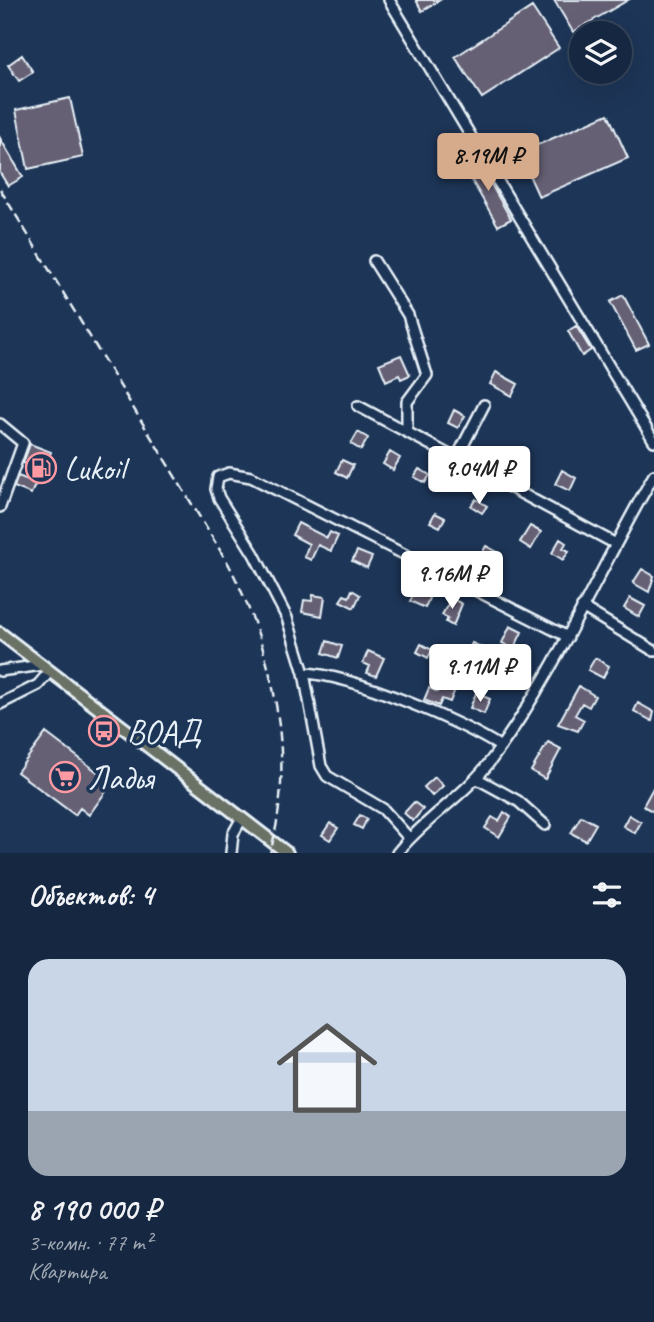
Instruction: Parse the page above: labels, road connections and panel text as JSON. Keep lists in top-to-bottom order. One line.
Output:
{"places":{"fuel station":["Lukoil"],"bus stop":["ВОАД"],"supermarket":["Ладья"]},"page":{"price":["8.19M ₽","9.04M ₽","9.16M ₽","9.11M ₽"],"heading":"Объектов: 4","list":[{"name":"8 190 000 ₽","note":"3-комн. · 77 m² · Квартира"}]}}
